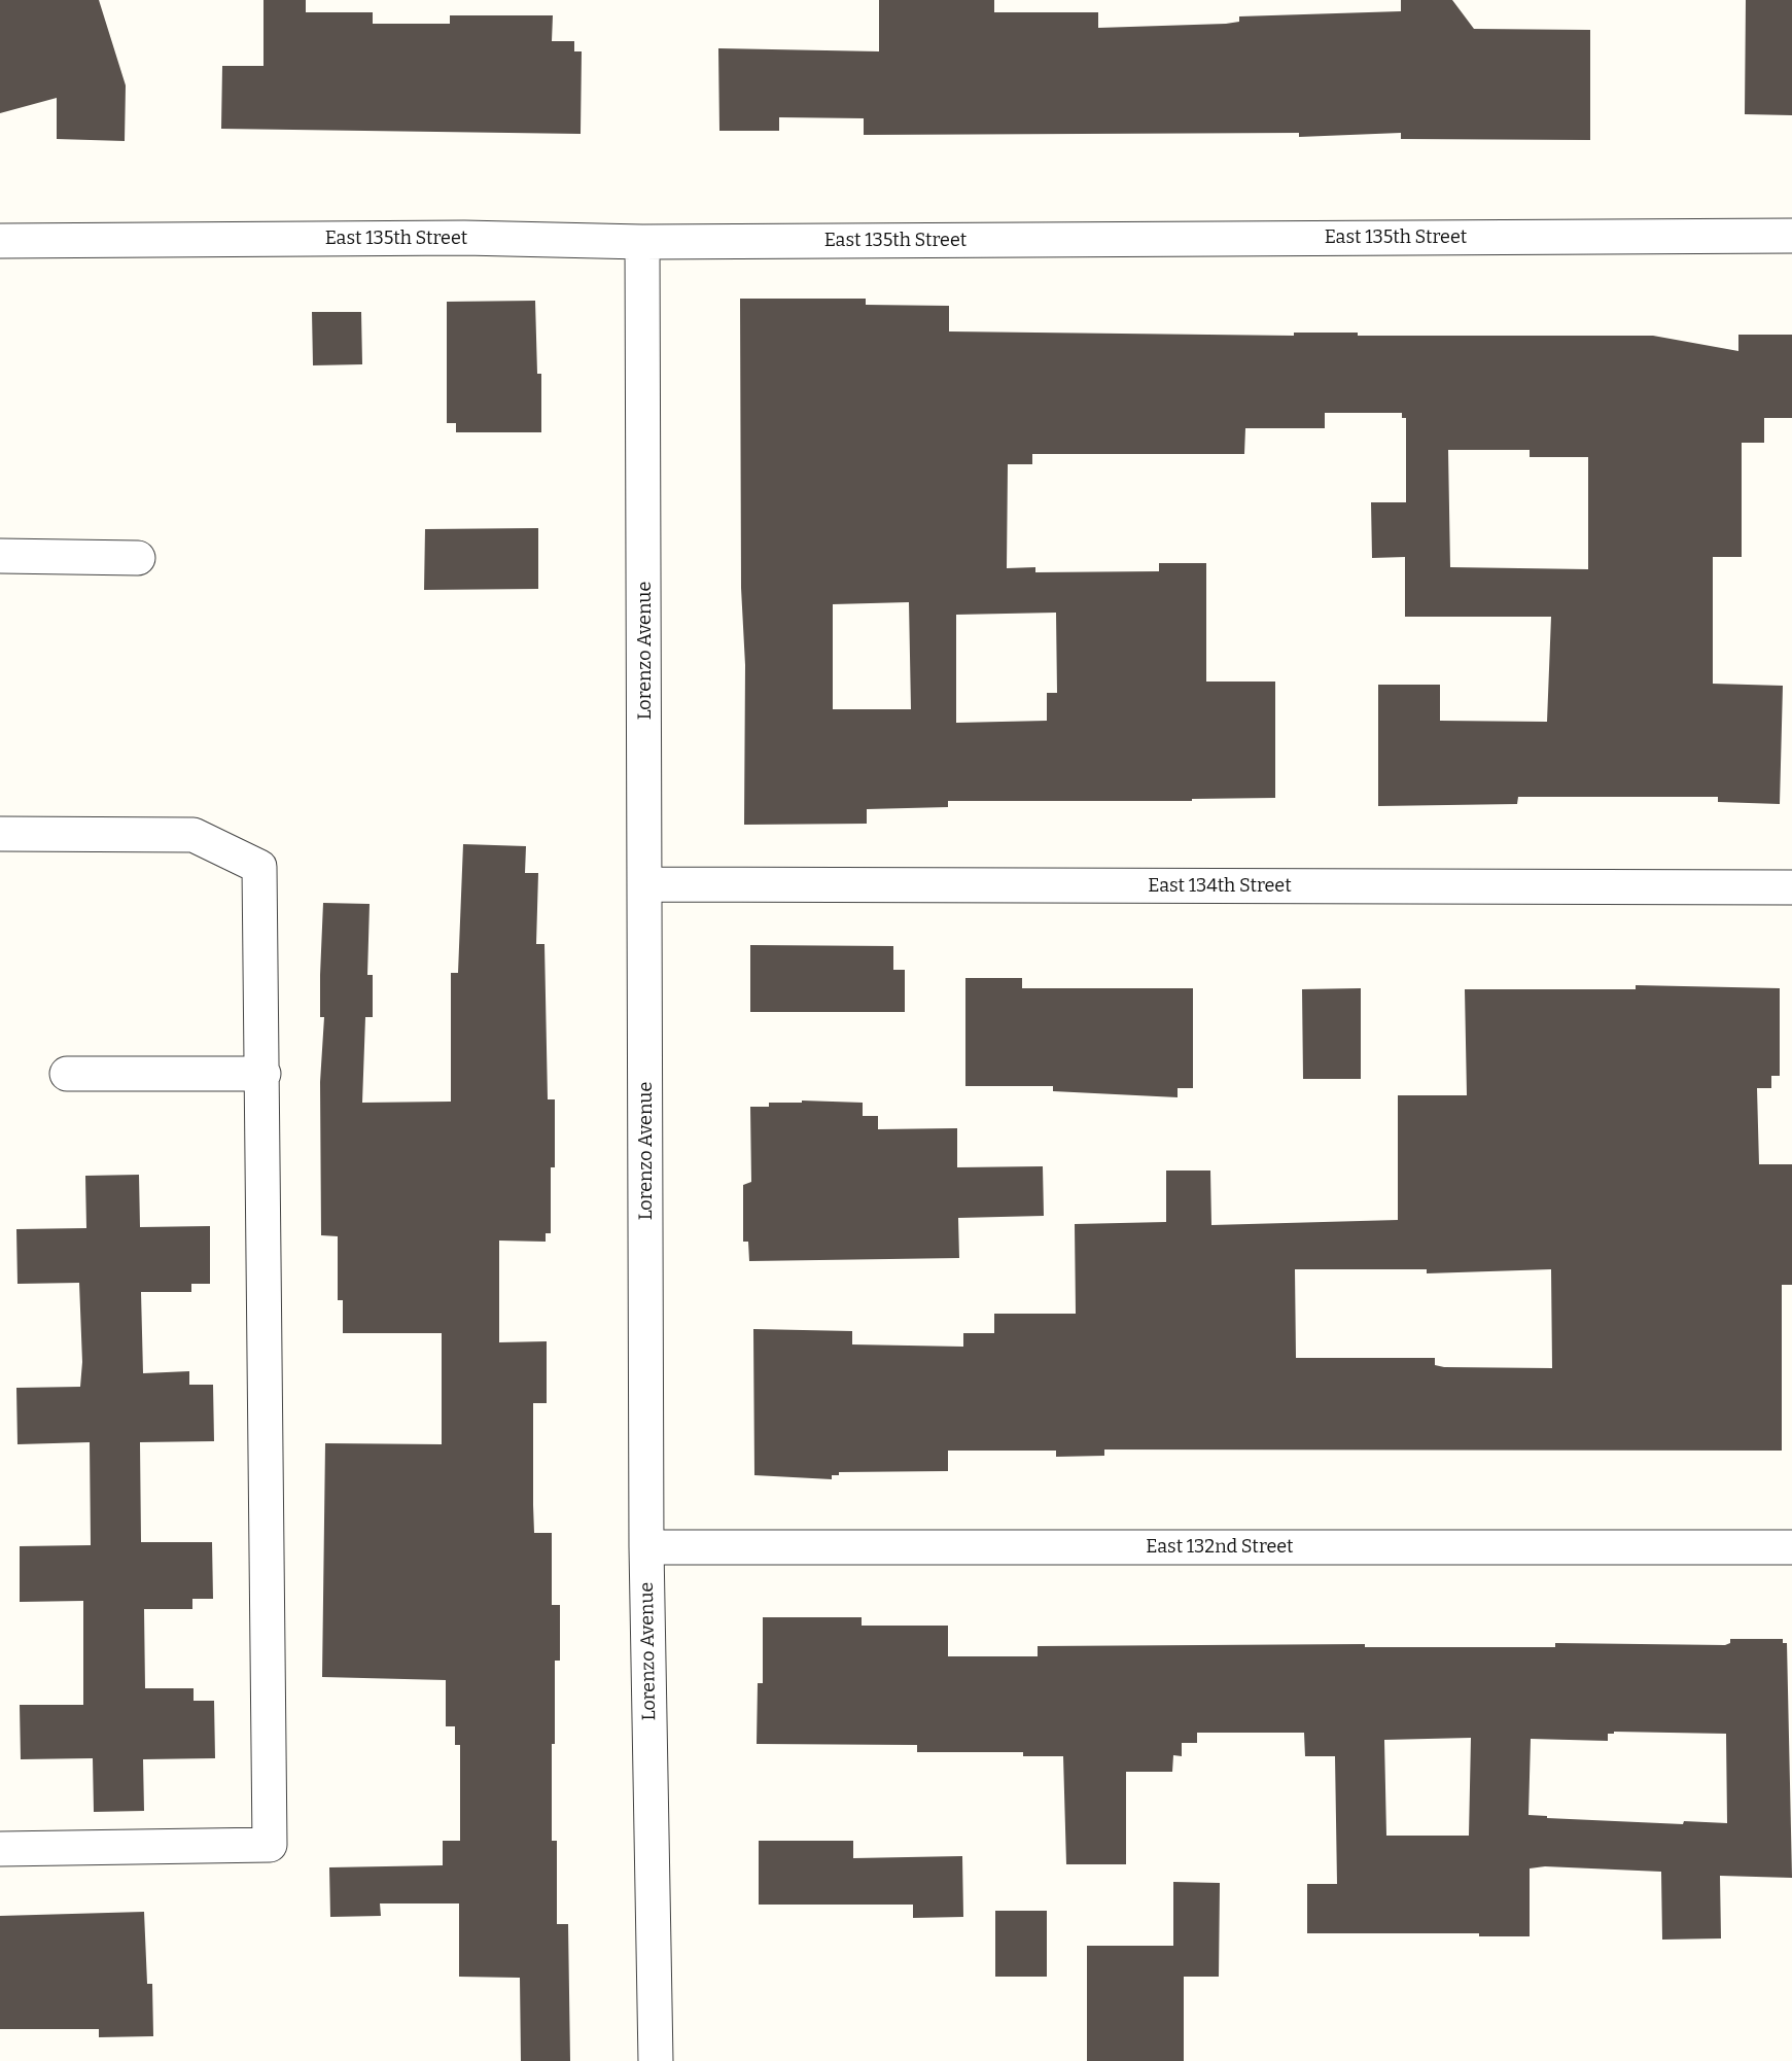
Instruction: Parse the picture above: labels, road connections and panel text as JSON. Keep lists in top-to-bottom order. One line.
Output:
{"streets":{"street":["East 135th Street","Lorenzo Avenue","East 134th Street","East 132nd Street"]},"crossings":[["East 135th Street","Lorenzo Avenue"],["Lorenzo Avenue","East 134th Street"],["Lorenzo Avenue","East 132nd Street"]]}
